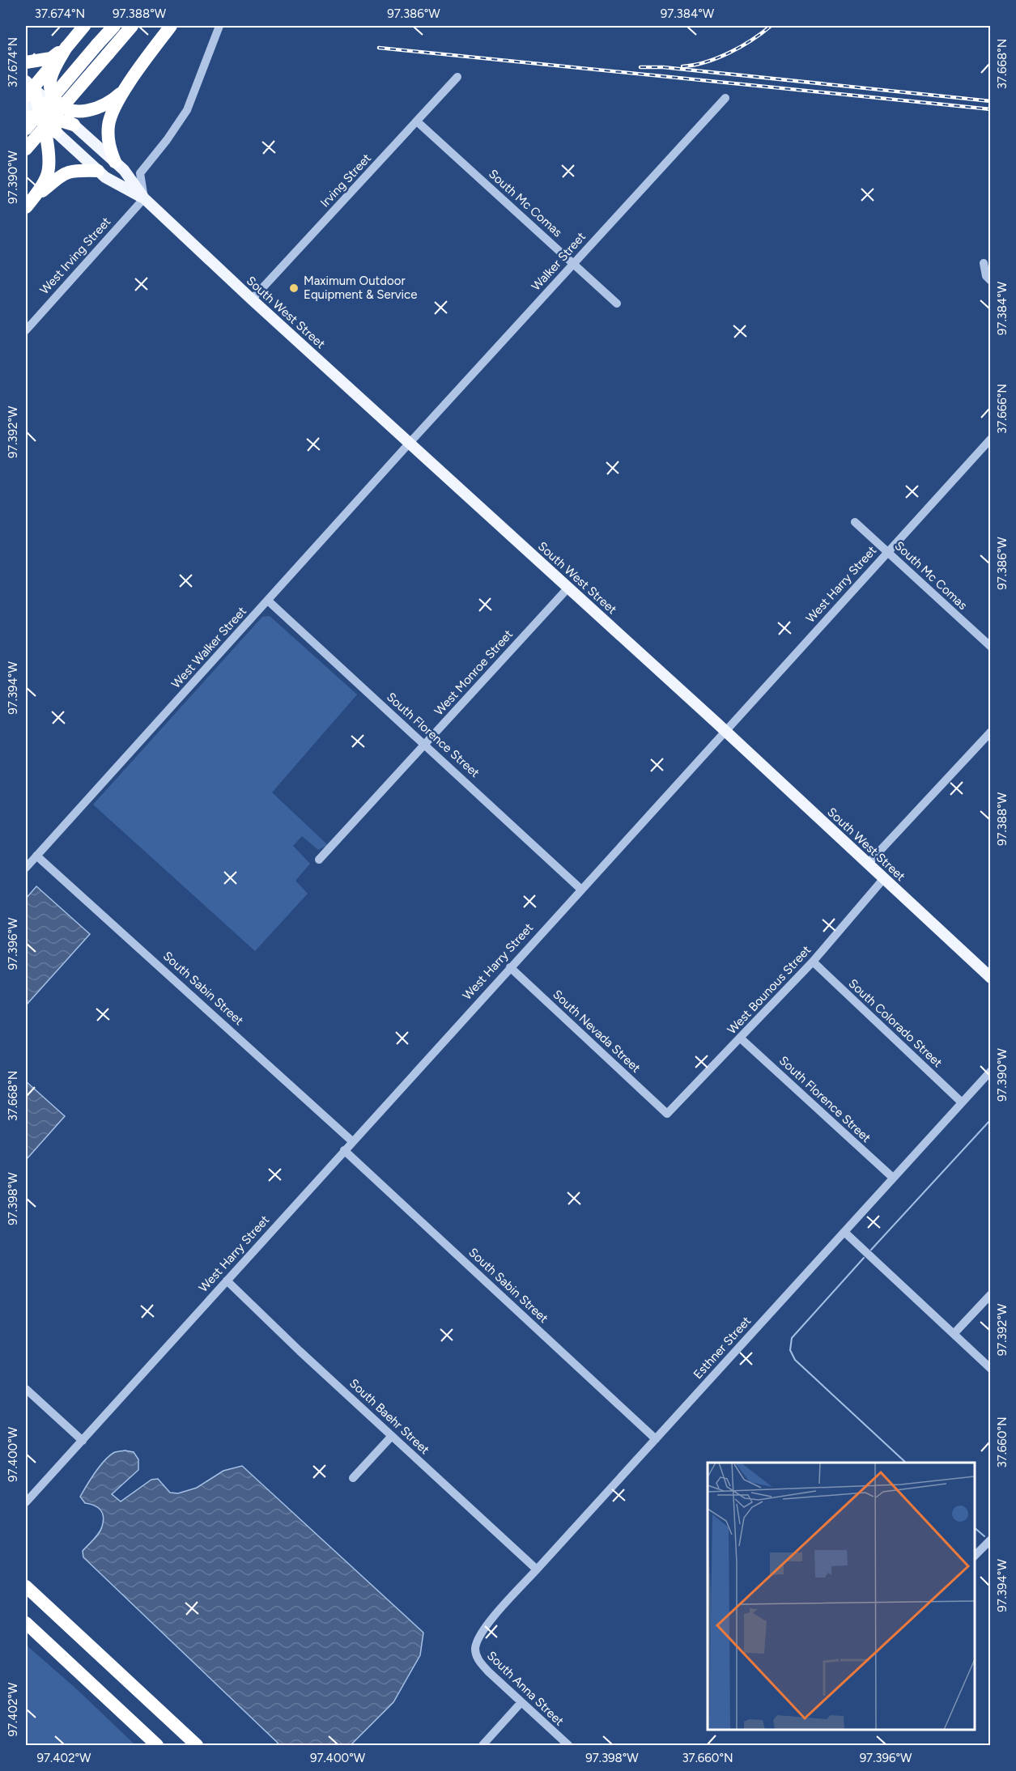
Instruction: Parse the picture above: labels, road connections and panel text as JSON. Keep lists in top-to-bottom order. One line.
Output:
{"streets":{"main road":["South West Street"],"street":["Irving Street","South Mc Comas","West Irving Street","Walker Street","West Harry Street","West Walker Street","West Monroe Street","South Florence Street","South Sabin Street","West Bounous Street","South Colorado Street","South Nevada Street","Esthner Street","South Baehr Street","South Anna Street"]},"crossings":[["Irving Street","South Mc Comas"],["Irving Street","South West Street"],["South Mc Comas","Walker Street"],["South Mc Comas","West Harry Street"],["West Irving Street","South West Street"],["Walker Street","South West Street"],["Walker Street","West Walker Street"],["South West Street","West Harry Street"],["South West Street","West Walker Street"],["South West Street","West Monroe Street"],["South West Street","West Bounous Street"],["West Harry Street","South Florence Street"],["West Harry Street","South Sabin Street"],["West Harry Street","South Nevada Street"],["West Harry Street","South Baehr Street"],["West Walker Street","South Florence Street"],["West Walker Street","South Sabin Street"],["West Monroe Street","South Florence Street"],["South Florence Street","West Bounous Street"],["South Florence Street","Esthner Street"],["South Sabin Street","Esthner Street"],["West Bounous Street","South Colorado Street"],["West Bounous Street","South Nevada Street"],["South Colorado Street","Esthner Street"],["Esthner Street","South Baehr Street"],["Esthner Street","South Anna Street"]],"places":["Maximum Outdoor Equipment & Service"],"coordinates":["37.674°N","97.388°W","97.386°W","97.384°W","37.668°N","97.390°W","37.666°N","97.392°W","97.394°W","97.396°W","97.398°W","37.660°N","97.400°W","97.402°W"]}
